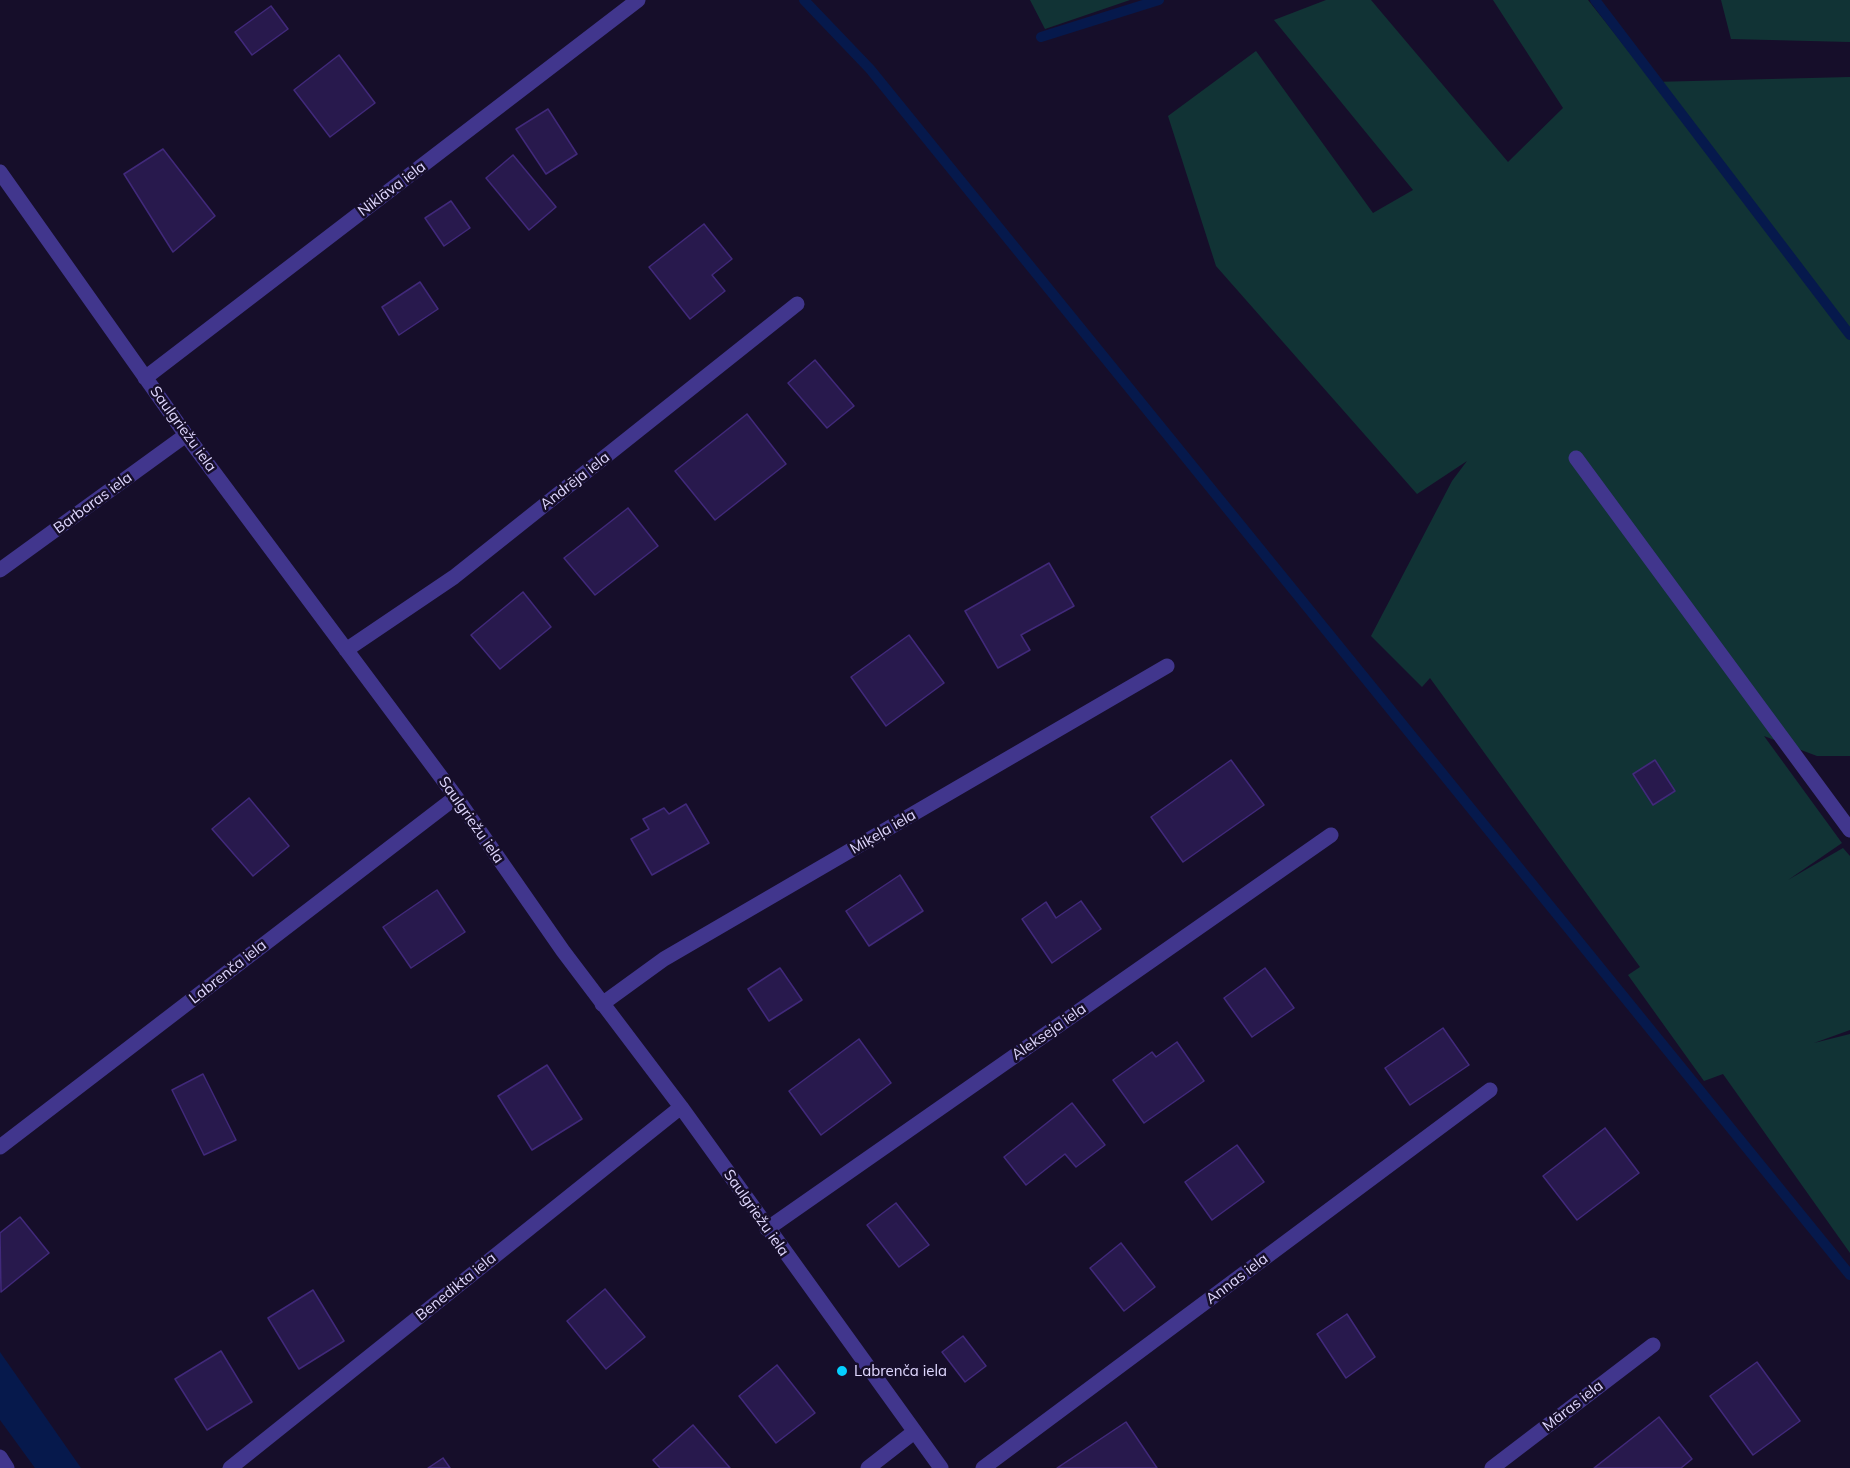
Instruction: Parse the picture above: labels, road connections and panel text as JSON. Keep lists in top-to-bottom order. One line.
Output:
{"streets":{"street":["Niklāva iela","Saulgriežu iela","Andrēja iela","Barbaras iela","Miķeļa iela","Labrenča iela","Alekseja iela","Annas iela","Benedikta iela","Māras iela"]},"crossings":[["Niklāva iela","Saulgriežu iela"],["Saulgriežu iela","Andrēja iela"],["Saulgriežu iela","Barbaras iela"],["Saulgriežu iela","Miķeļa iela"],["Saulgriežu iela","Labrenča iela"],["Saulgriežu iela","Alekseja iela"],["Saulgriežu iela","Benedikta iela"]],"places":["Labrenča iela"]}
